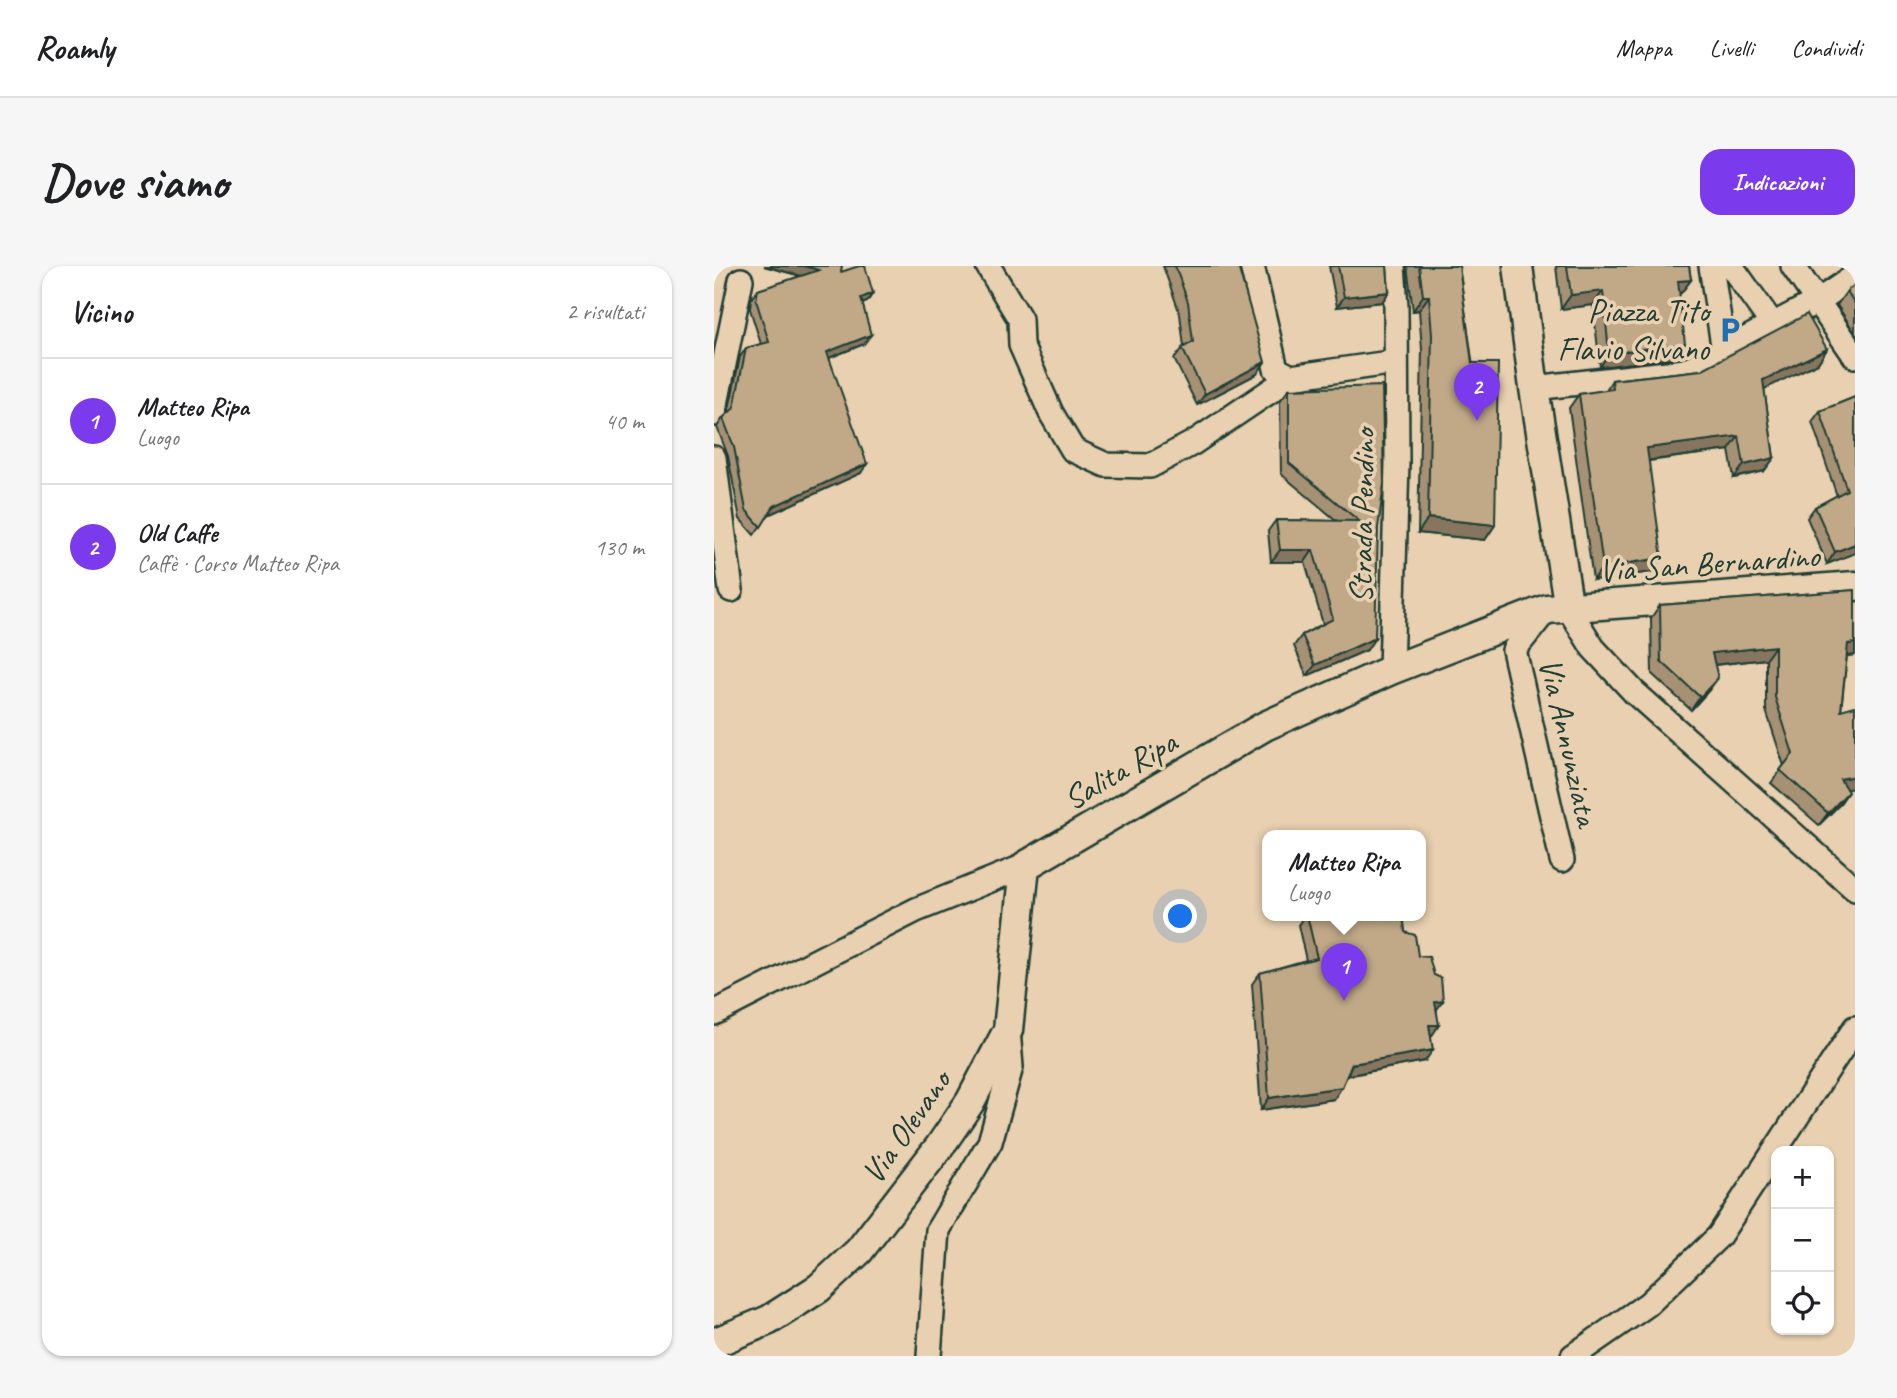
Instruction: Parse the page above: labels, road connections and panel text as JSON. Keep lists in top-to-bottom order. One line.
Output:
{"streets":{"street":["Strada Pendino","Via San Bernardino","Via Annunziata","Salita Ripa","Via Olevano"]},"crossings":[["Strada Pendino","Salita Ripa"],["Via San Bernardino","Via Annunziata"],["Via San Bernardino","Salita Ripa"],["Via Annunziata","Salita Ripa"],["Salita Ripa","Via Olevano"]],"places":{"parking":["Piazza Tito Flavio Silvano"]},"page":{"header":"Roamly","nav":["Mappa","Livelli","Condividi"],"buttons":"Indicazioni","title":"Dove siamo","heading":["Vicino","2 risultati"],"list":[{"mark":"1","name":"Matteo Ripa","note":"Luogo","value":"40 m"},{"mark":"2","name":"Old Caffe","note":"Caffè · Corso Matteo Ripa","value":"130 m"}],"pins":["2","1"],"popup":["Matteo Ripa","Luogo"],"map_buttons":["+","−"]}}
